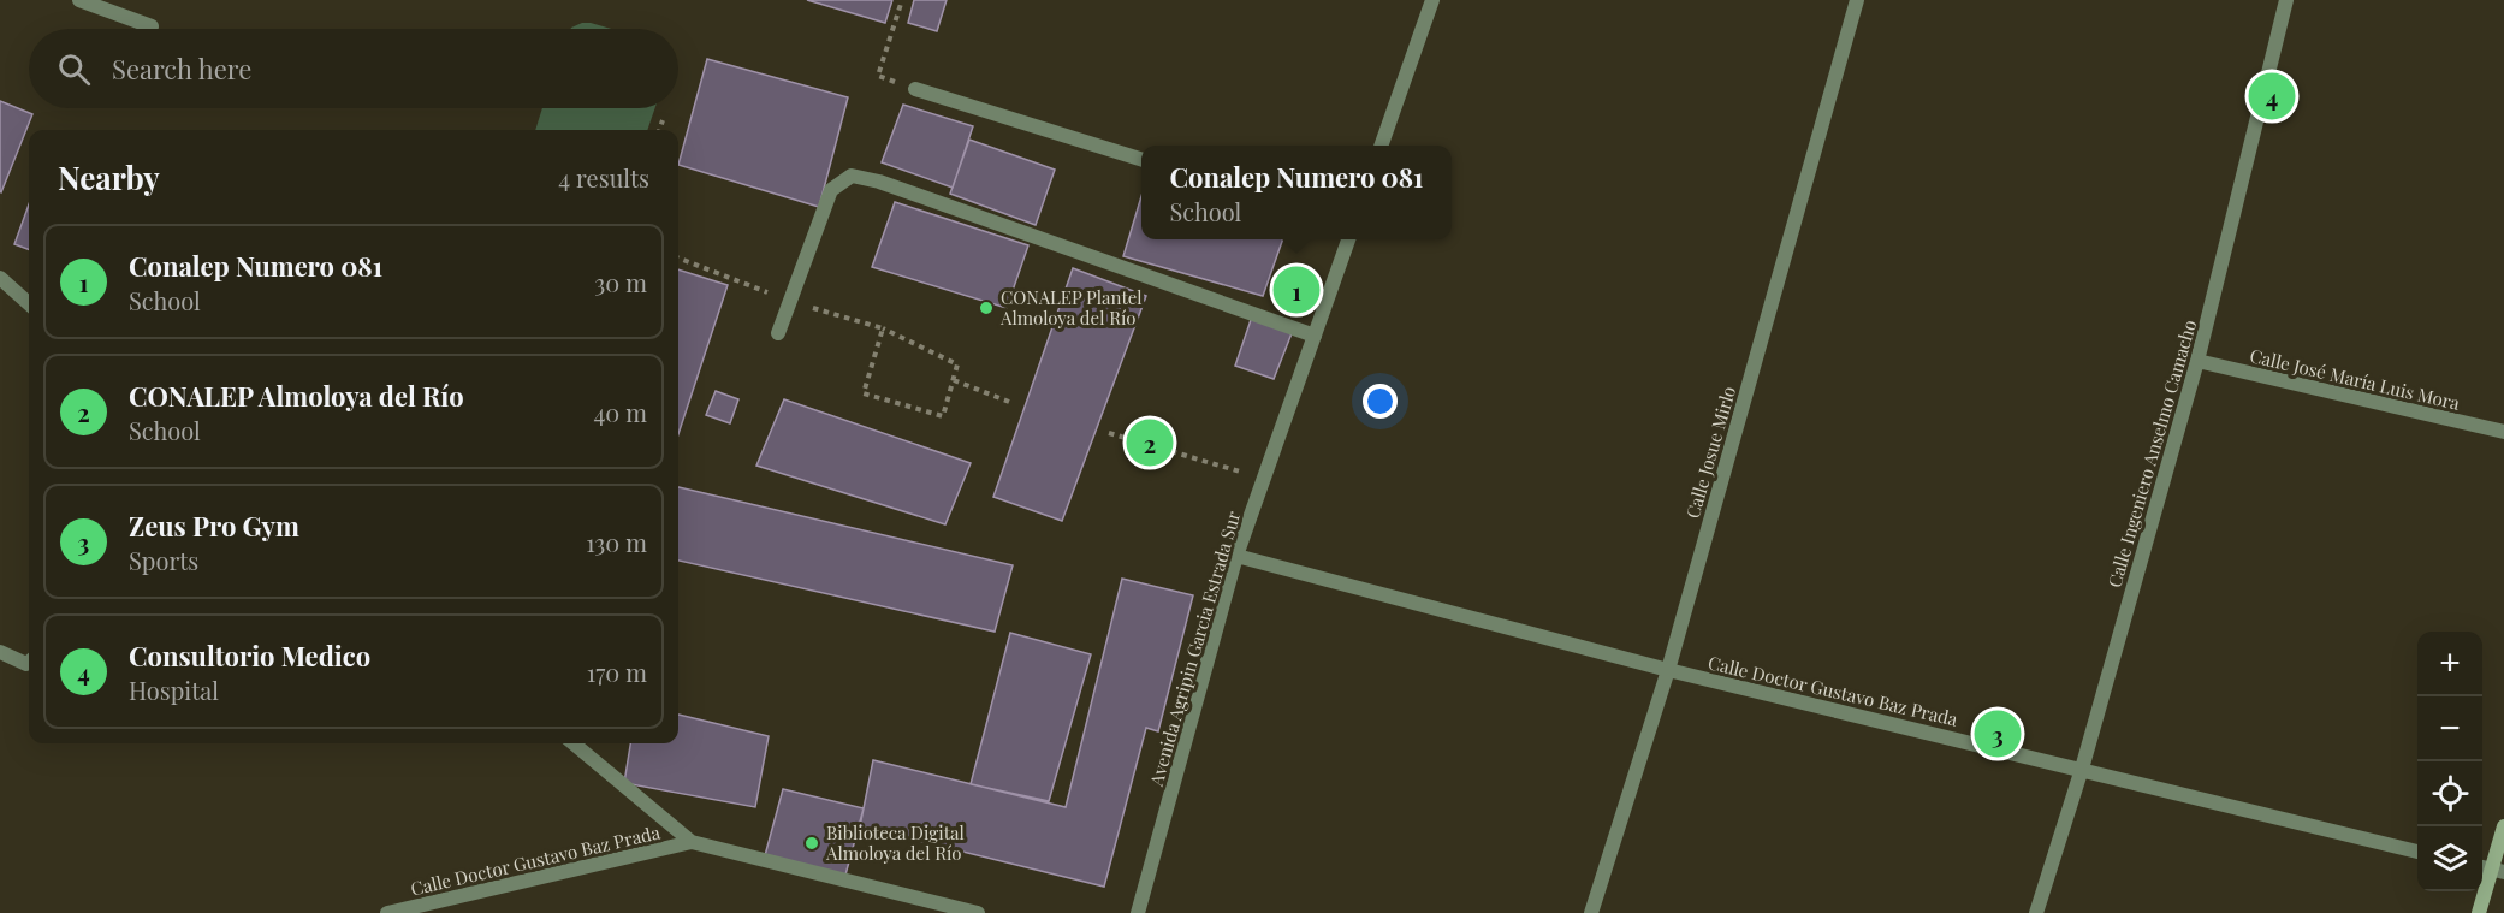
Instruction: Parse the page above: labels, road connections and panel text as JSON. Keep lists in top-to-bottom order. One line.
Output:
{"streets":{"street":["Calle José María Luis Mora","Calle Josue Mirlo","Calle Ingeniero Anselmo Camacho","Avenida Agripin Garcia Estrada Sur","Calle Doctor Gustavo Baz Prada"]},"crossings":[["Calle José María Luis Mora","Calle Ingeniero Anselmo Camacho"],["Calle Josue Mirlo","Calle Doctor Gustavo Baz Prada"],["Calle Ingeniero Anselmo Camacho","Calle Doctor Gustavo Baz Prada"],["Avenida Agripin Garcia Estrada Sur","Calle Doctor Gustavo Baz Prada"]],"places":["CONALEP Plantel Almoloya del Río","Biblioteca Digital Almoloya del Río"],"page":{"search":"Search here","pins":["4","1","2","3"],"heading":["Nearby","4 results"],"popup":["Conalep Numero 081","School"],"list":[{"mark":"1","name":"Conalep Numero 081","note":"School","value":"30 m"},{"mark":"2","name":"CONALEP Almoloya del Río","note":"School","value":"40 m"},{"mark":"3","name":"Zeus Pro Gym","note":"Sports","value":"130 m"},{"mark":"4","name":"Consultorio Medico","note":"Hospital","value":"170 m"}],"map_buttons":["+","−"]}}
